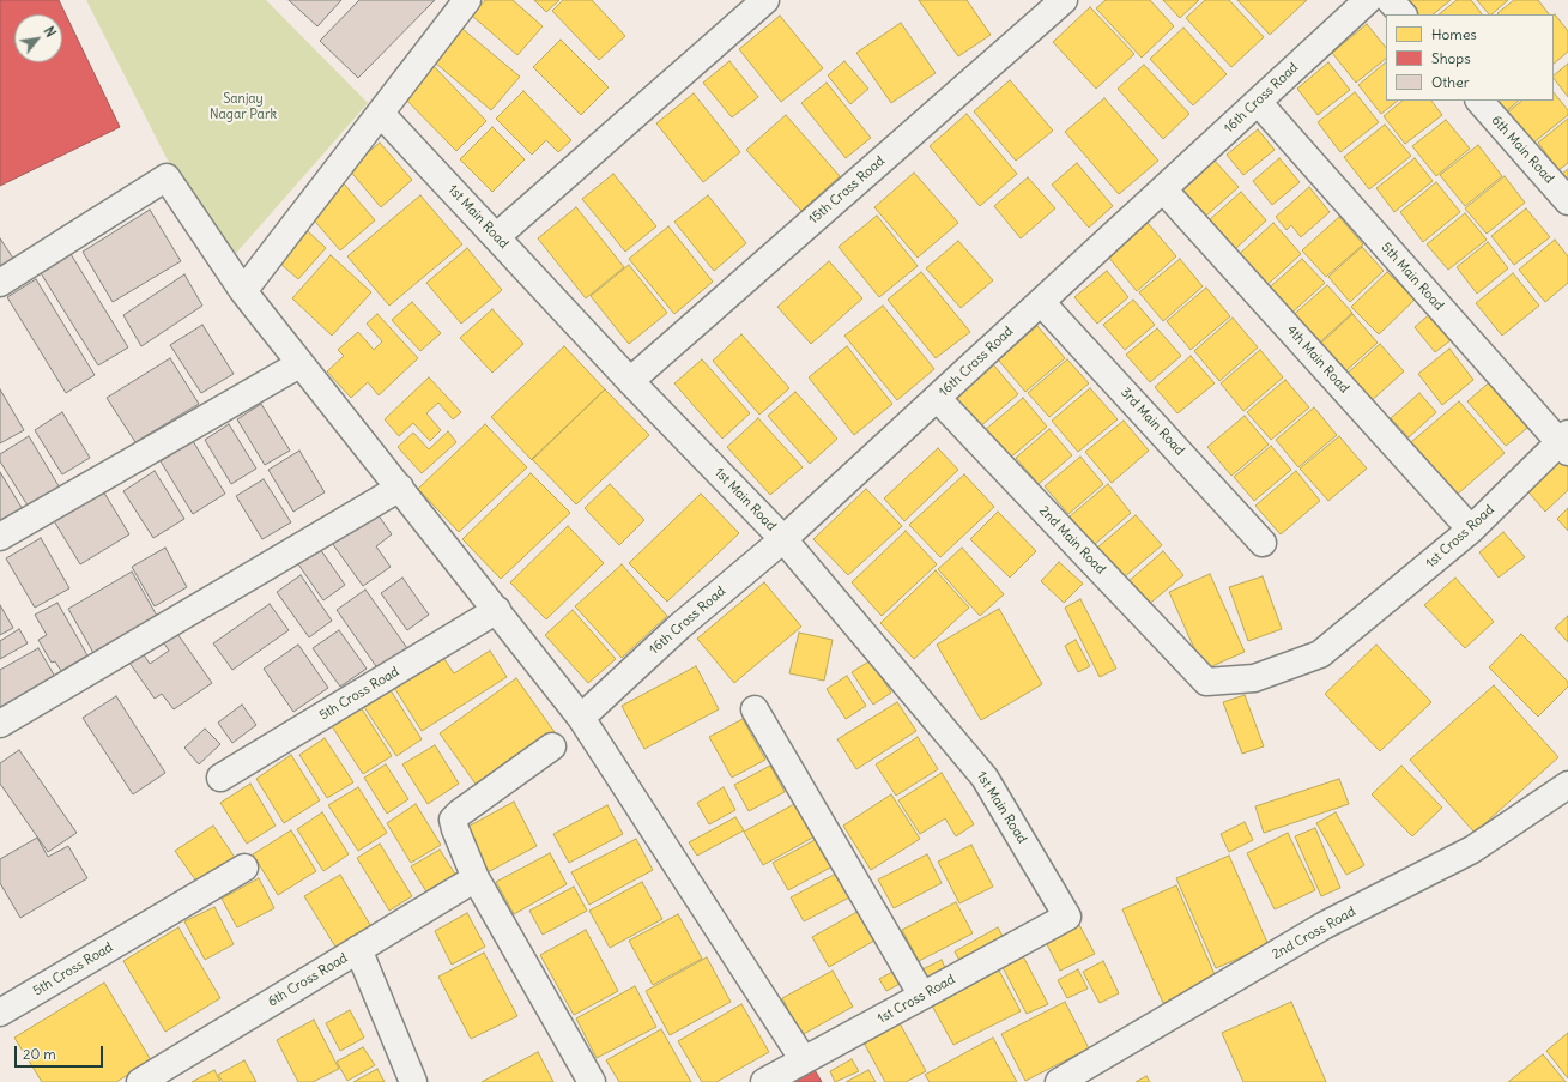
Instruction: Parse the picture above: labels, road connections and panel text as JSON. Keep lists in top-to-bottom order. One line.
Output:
{"streets":{"street":["16th Cross Road","6th Main Road","15th Cross Road","1st Main Road","5th Main Road","4th Main Road","3rd Main Road","1st Cross Road","2nd Main Road","5th Cross Road","2nd Cross Road","6th Cross Road"]},"crossings":[["16th Cross Road","1st Main Road"],["16th Cross Road","5th Main Road"],["16th Cross Road","4th Main Road"],["16th Cross Road","3rd Main Road"],["16th Cross Road","2nd Main Road"],["15th Cross Road","1st Main Road"],["1st Main Road","1st Cross Road"],["5th Main Road","1st Cross Road"],["4th Main Road","1st Cross Road"],["1st Cross Road","2nd Main Road"]],"parks":["Sanjay Nagar Park"],"legend":["Homes","Shops","Other"],"scale_bar":"20 m","north":"top right"}
